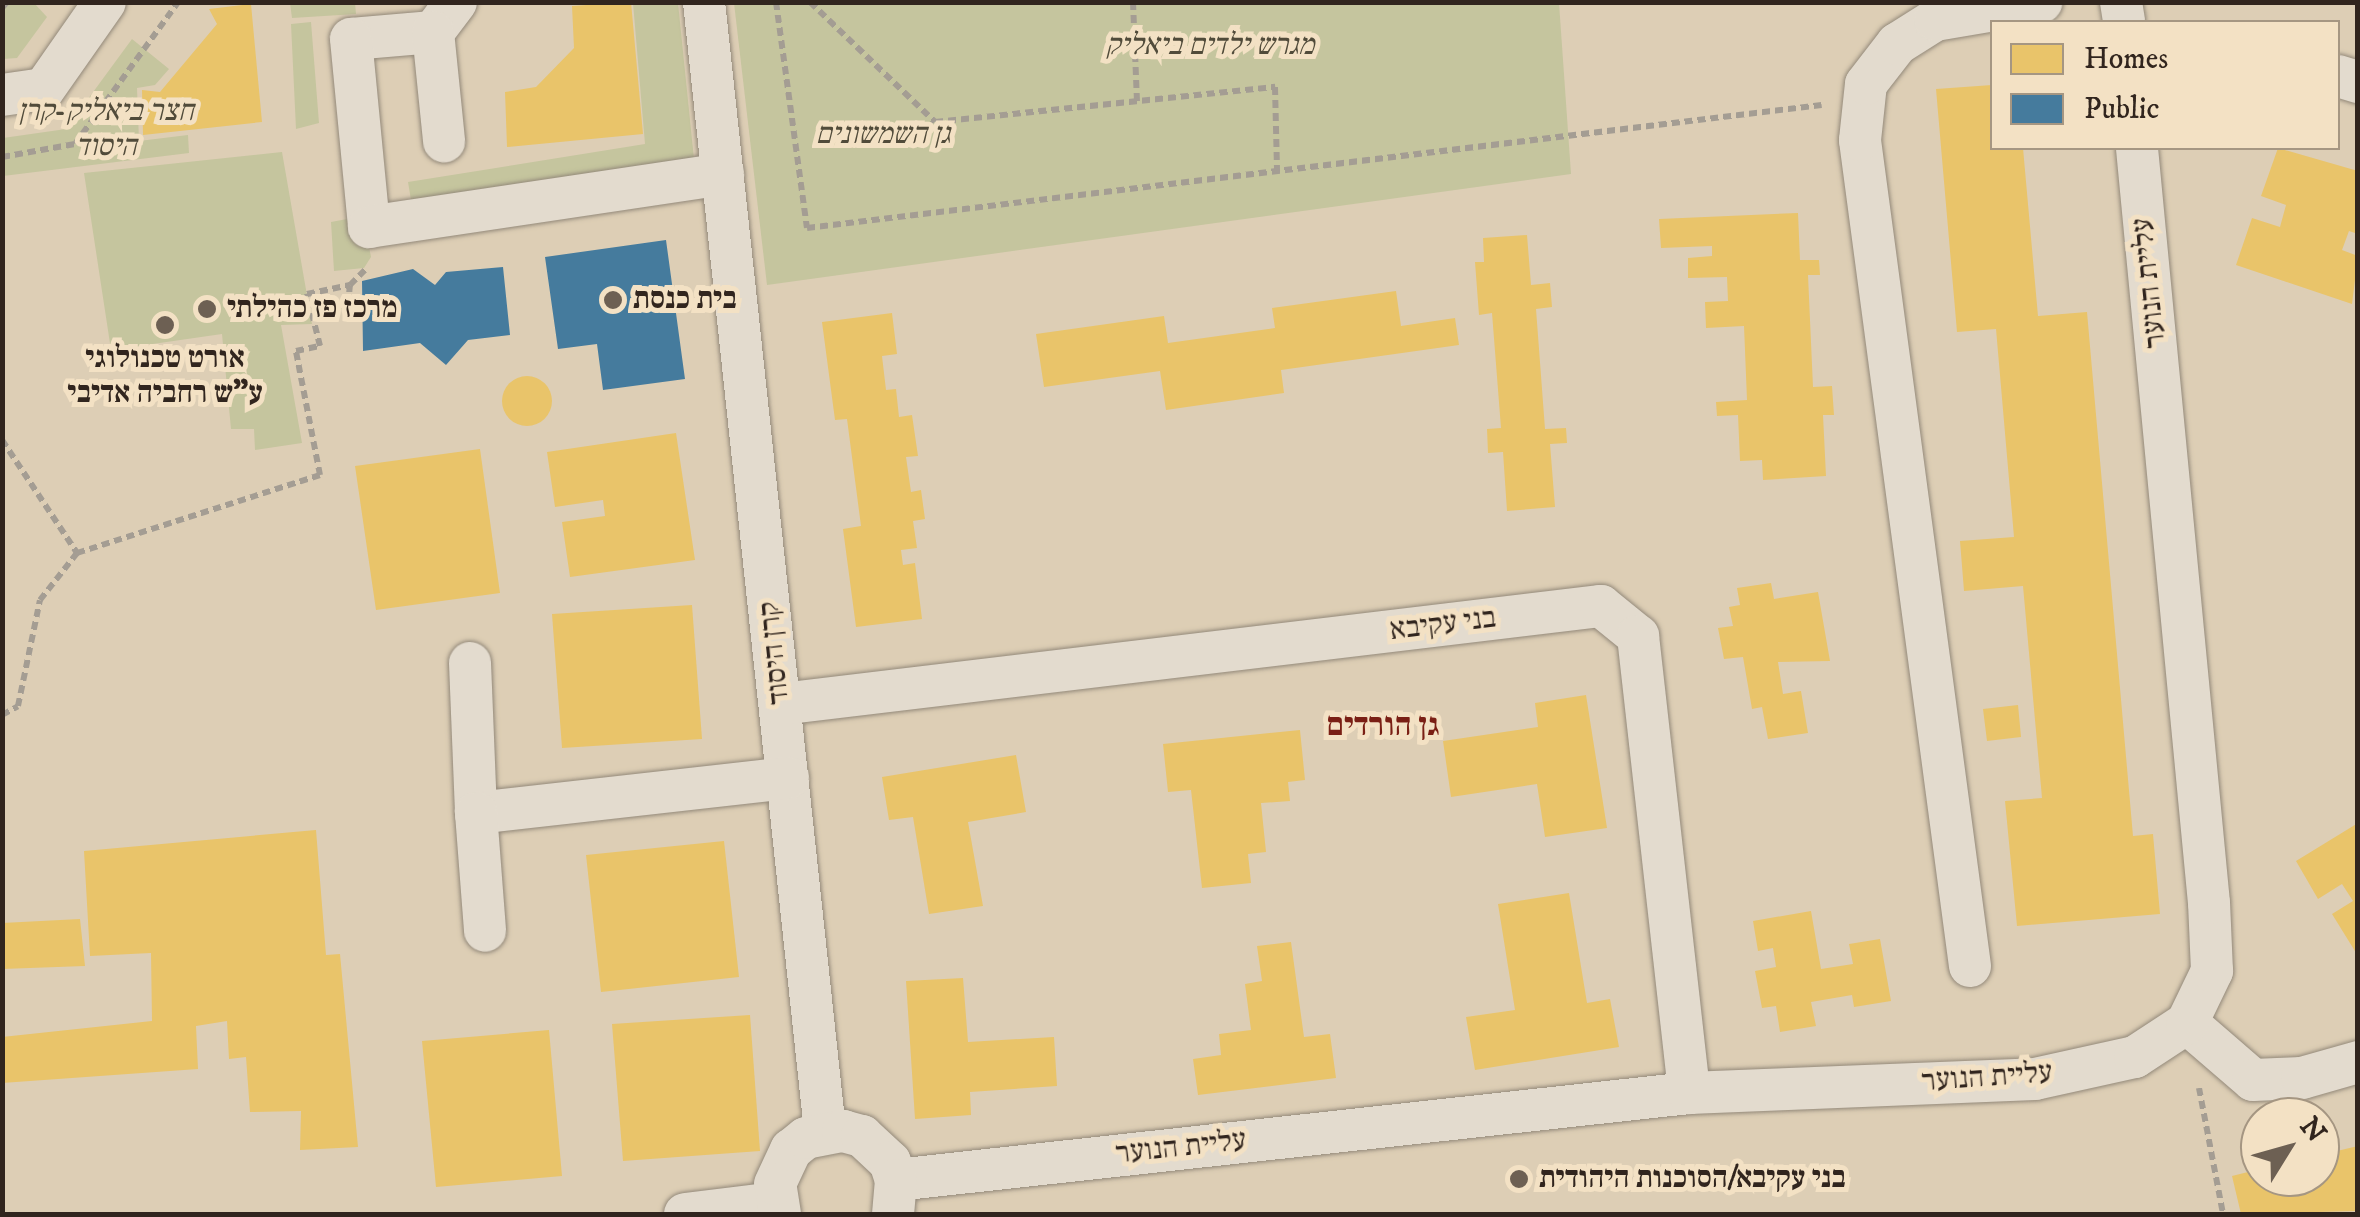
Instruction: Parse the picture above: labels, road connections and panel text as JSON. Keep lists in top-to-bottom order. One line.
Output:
{"streets":{"street":["עליית הנוער","בני עקיבא","קרן היסוד"]},"crossings":[["עליית הנוער","בני עקיבא"],["בני עקיבא","קרן היסוד"]],"districts":["גן הורדים"],"parks":["מגרש ילדים ביאליק","חצר ביאליק-קרן היסוד","גן השמשונים"],"places":["בית כנסת","מרכז פז כהילתי","אורט טכנולוגי ע\"ש רחביה אדיבי","בני עקיבא/הסוכנות היהודית"],"legend":["Homes","Public"],"north":"top right"}
